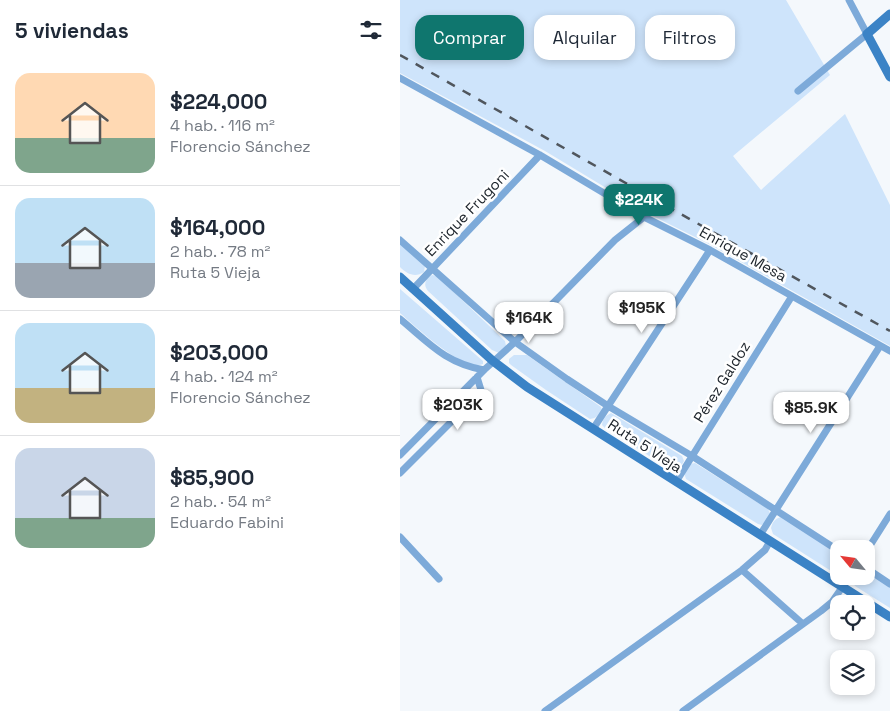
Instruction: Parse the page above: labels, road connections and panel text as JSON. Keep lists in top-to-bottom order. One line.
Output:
{"streets":{"street":["Enrique Frugoni","Enrique Mesa","Pérez Galdoz","Ruta 5 Vieja"]},"crossings":[["Enrique Frugoni","Enrique Mesa"],["Enrique Frugoni","Ruta 5 Vieja"],["Enrique Mesa","Pérez Galdoz"],["Pérez Galdoz","Ruta 5 Vieja"]],"north":"top left","page":{"heading":"5 viviendas","chip":["Comprar","Alquilar","Filtros"],"list":[{"name":"$224,000","note":"4 hab. · 116 m² · Florencio Sánchez"},{"name":"$164,000","note":"2 hab. · 78 m² · Ruta 5 Vieja"},{"name":"$203,000","note":"4 hab. · 124 m² · Florencio Sánchez"},{"name":"$85,900","note":"2 hab. · 54 m² · Eduardo Fabini"}],"price":["$224K","$195K","$164K","$203K","$85.9K"]}}
